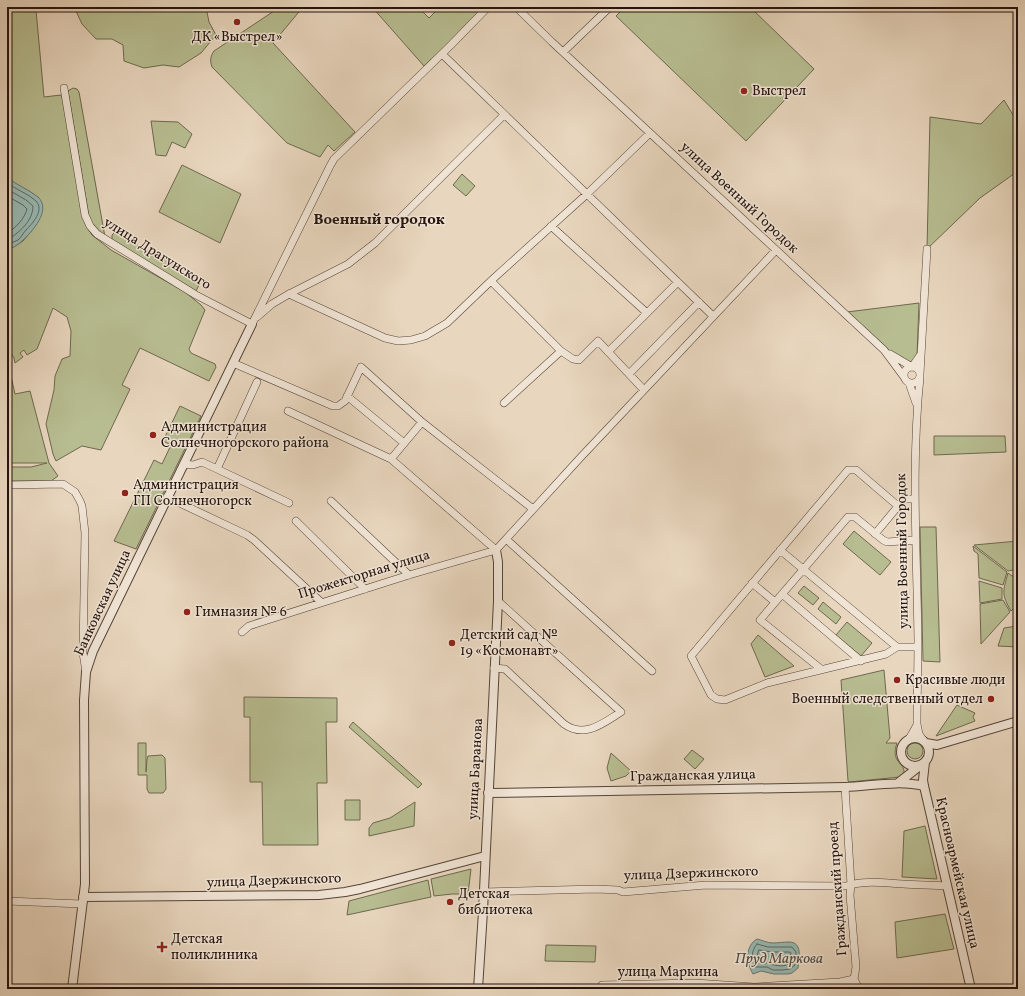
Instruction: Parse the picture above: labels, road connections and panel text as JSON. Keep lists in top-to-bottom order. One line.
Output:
{"streets":{"street":["улица Военный Городок","улица Драгунского","Прожекторная улица","Банковская улица","улица Баранова","Гражданская улица","Красноармейская улица","улица Дзержинского","Гражданский проезд","улица Маркина"]},"crossings":[["улица Драгунского","Банковская улица"],["Прожекторная улица","улица Баранова"],["Банковская улица","улица Дзержинского"],["улица Баранова","Гражданская улица"],["улица Баранова","улица Дзержинского"],["Гражданская улица","Красноармейская улица"],["Гражданская улица","Гражданский проезд"],["Красноармейская улица","улица Дзержинского"],["улица Дзержинского","Гражданский проезд"],["Гражданский проезд","улица Маркина"]],"districts":["Военный городок"],"water":["Пруд Маркова"],"places":{"other":["ДК «Выстрел»","Выстрел","Администрация Солнечногорского района","Администрация ГП Солнечногорск","Гимназия № 6","Детский сад № 19 «Космонавт»","Красивые люди","Военный следственный отдел","Детская библиотека"],"health":["Детская поликлиника"]}}
